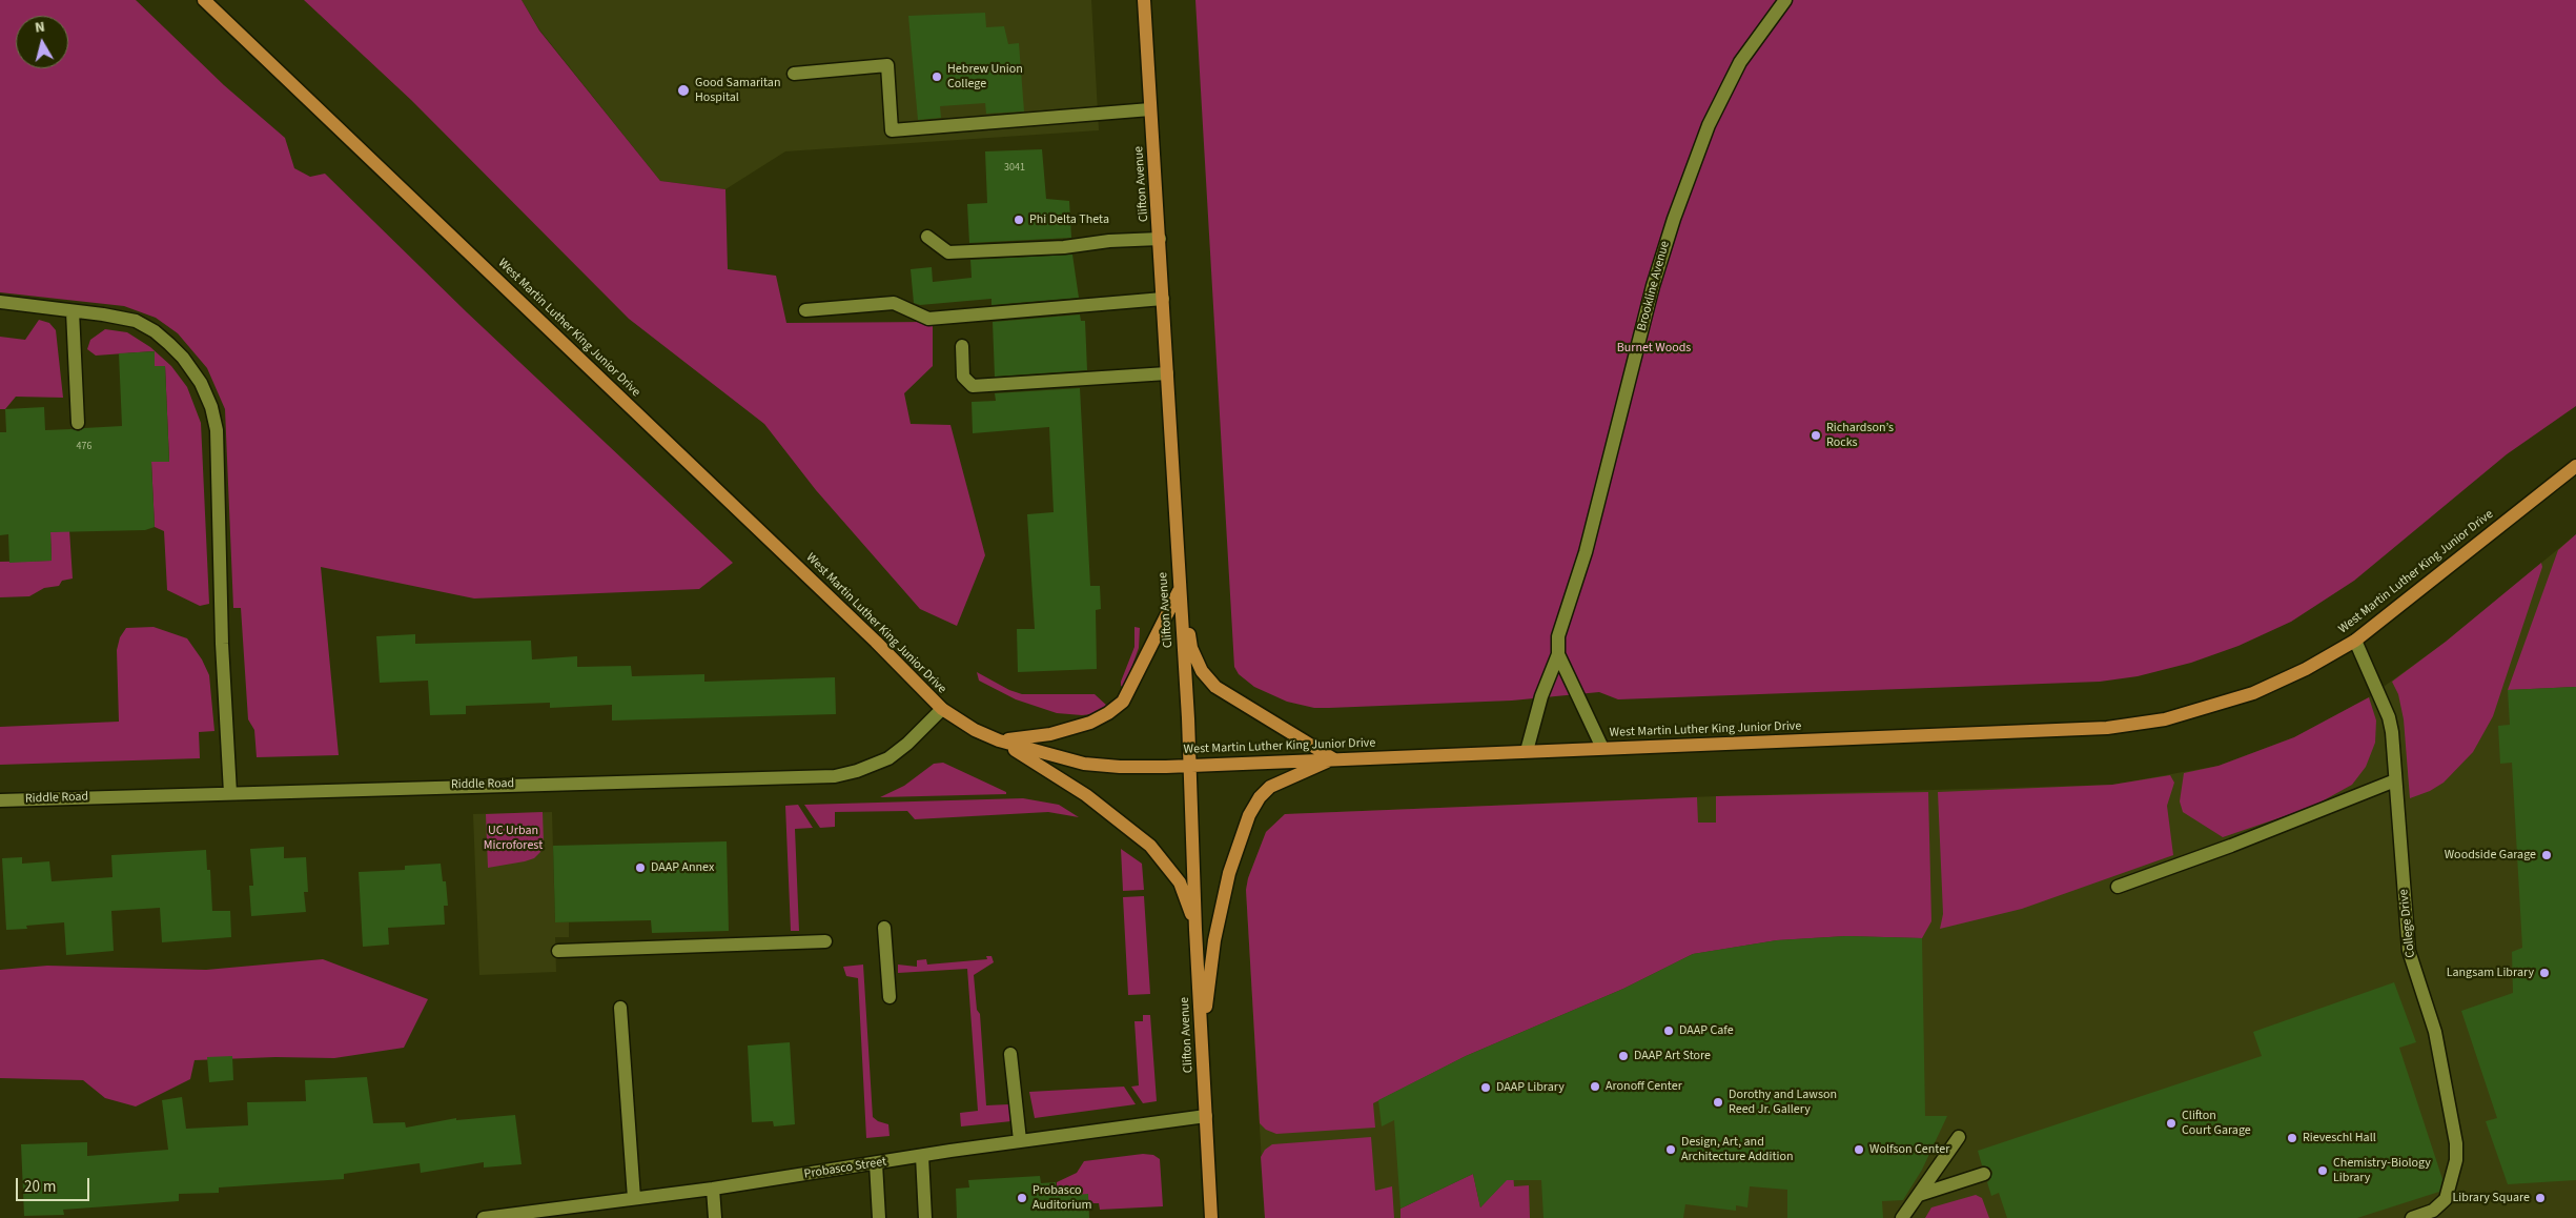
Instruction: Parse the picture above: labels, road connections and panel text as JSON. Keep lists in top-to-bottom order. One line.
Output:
{"streets":{"main road":["Clifton Avenue","West Martin Luther King Junior Drive"],"street":["Brookline Avenue","Riddle Road","College Drive","Probasco Street"]},"crossings":[["Clifton Avenue","West Martin Luther King Junior Drive"],["Clifton Avenue","Probasco Street"],["Brookline Avenue","West Martin Luther King Junior Drive"],["West Martin Luther King Junior Drive","Riddle Road"],["West Martin Luther King Junior Drive","College Drive"]],"parks":["Burnet Woods","UC Urban Microforest"],"places":["Hebrew Union College","Good Samaritan Hospital","Phi Delta Theta","Richardson’s Rocks","Woodside Garage","DAAP Annex","Langsam Library","DAAP Cafe","DAAP Art Store","Aronoff Center","DAAP Library","Dorothy and Lawson Reed Jr. Gallery","Clifton Court Garage","Rieveschl Hall","Design, Art, and Architecture Addition","Wolfson Center","Chemistry-Biology Library","Probasco Auditorium","Library Square"],"house_numbers":["3041","476"],"scale_bar":"20 m","north":"top"}
